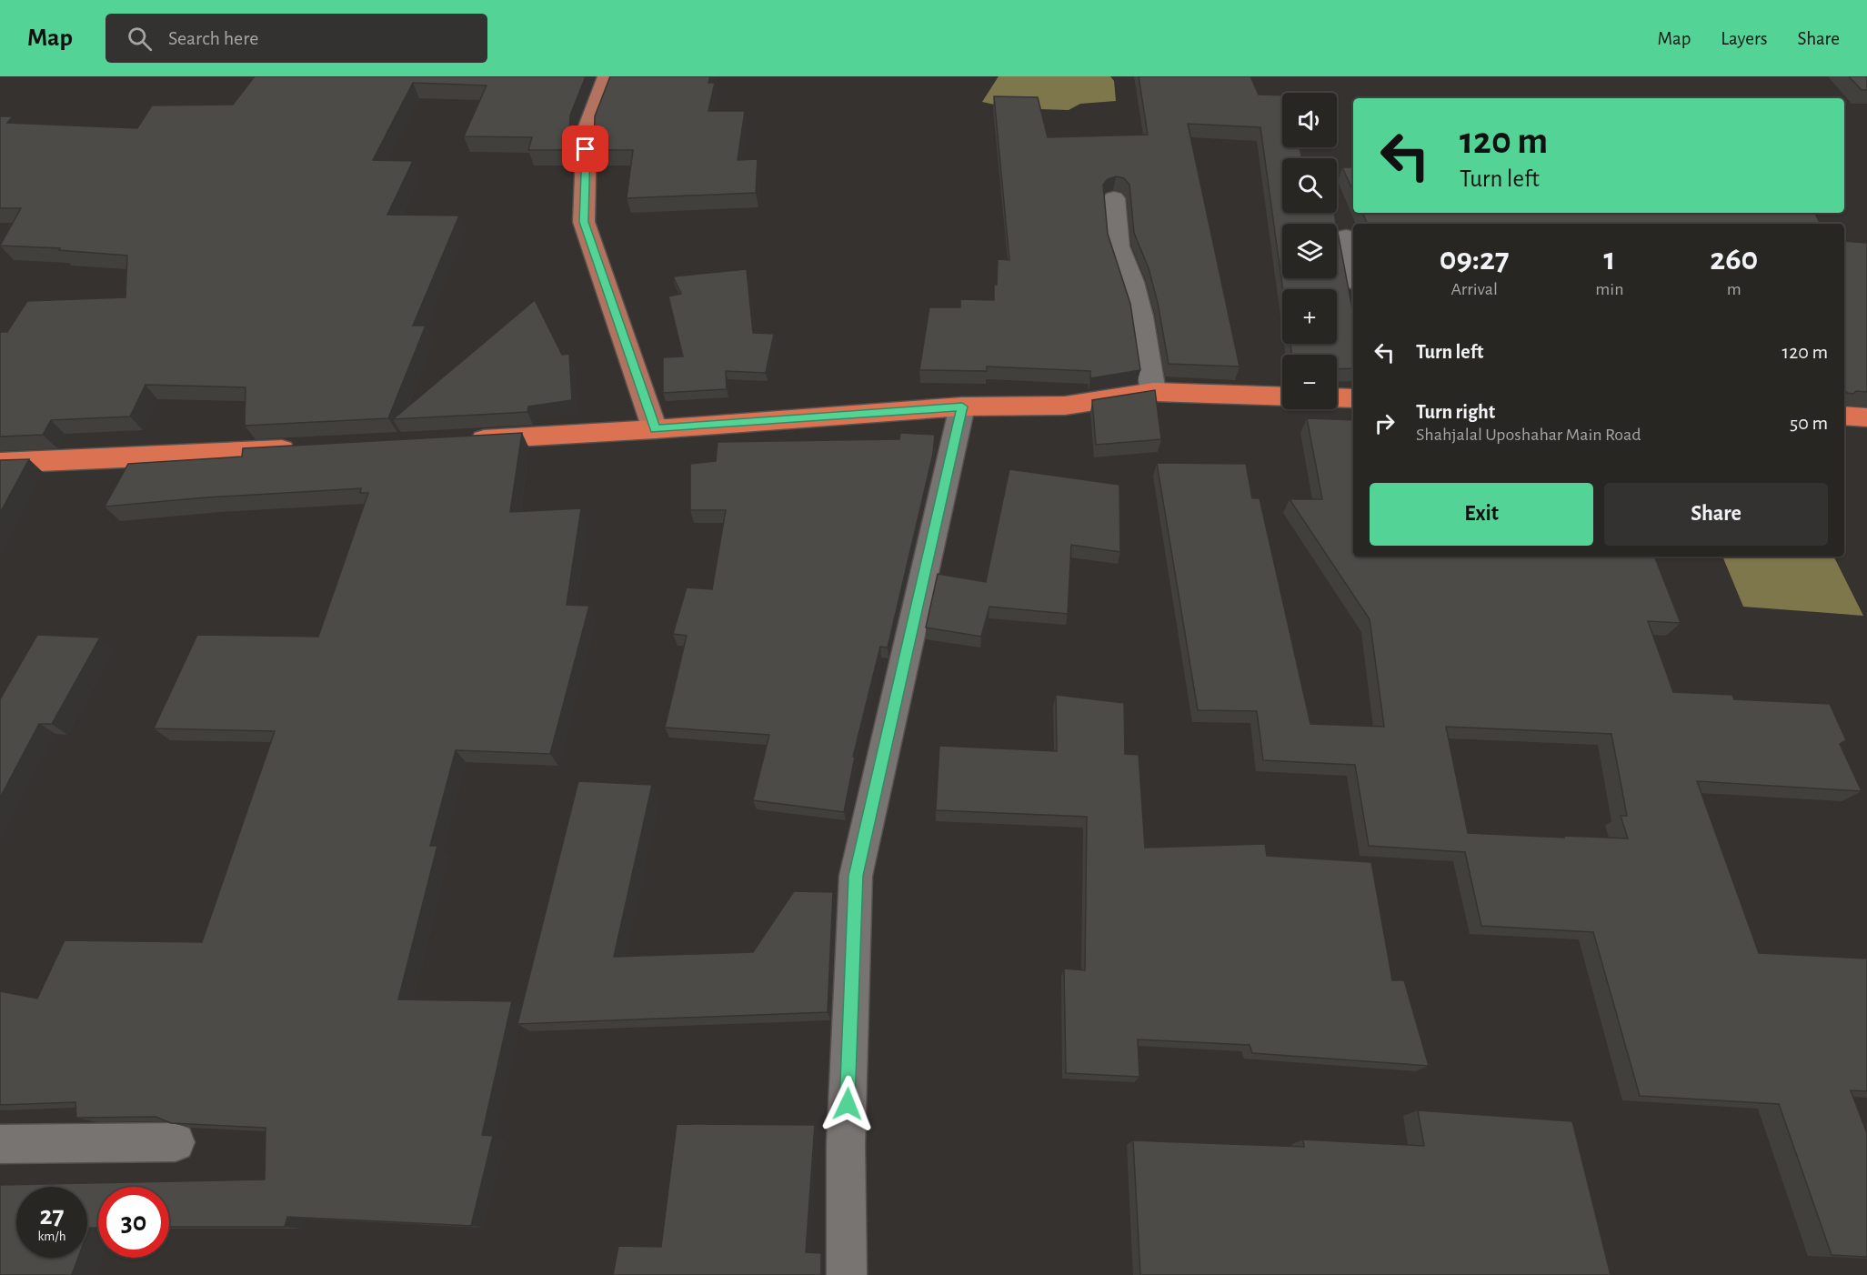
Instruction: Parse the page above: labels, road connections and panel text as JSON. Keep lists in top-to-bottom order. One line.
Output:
{"page":{"header":"Map","search":"Search here","nav":["Map","Layers","Share"],"map_buttons":["+","−"],"turn":["120 m","Turn left"],"eta":["09:27","Arrival","1","min","260","m"],"list":[{"name":"Turn left","value":"120 m"},{"name":"Turn right","note":"Shahjalal Uposhahar Main Road","value":"50 m"}],"buttons":["Exit","Share"],"speed":"27 km/h","limit":"30"}}
